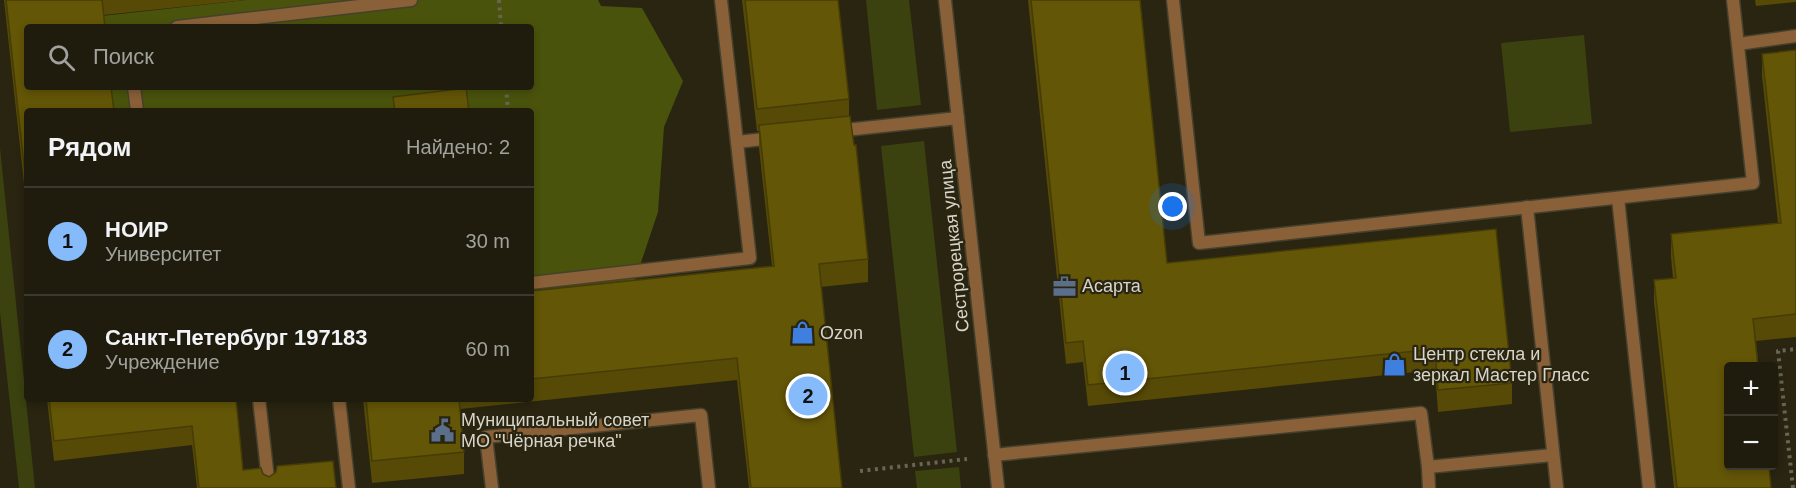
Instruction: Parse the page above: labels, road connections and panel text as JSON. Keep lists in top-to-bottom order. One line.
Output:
{"streets":{"street":["Сестрорецкая улица"]},"places":{"office":["Асарта"],"shop":["Ozon","Центр стекла и зеркал Мастер Гласс"],"public building":["Муниципальный совет МО \"Чёрная речка\""]},"page":{"search":"Поиск","heading":["Рядом","Найдено: 2"],"list":[{"mark":"1","name":"НОИР","note":"Университет","value":"30 m"},{"mark":"2","name":"Санкт-Петербург 197183","note":"Учреждение","value":"60 m"}],"pins":["1","2"],"map_buttons":["+","−"]}}
